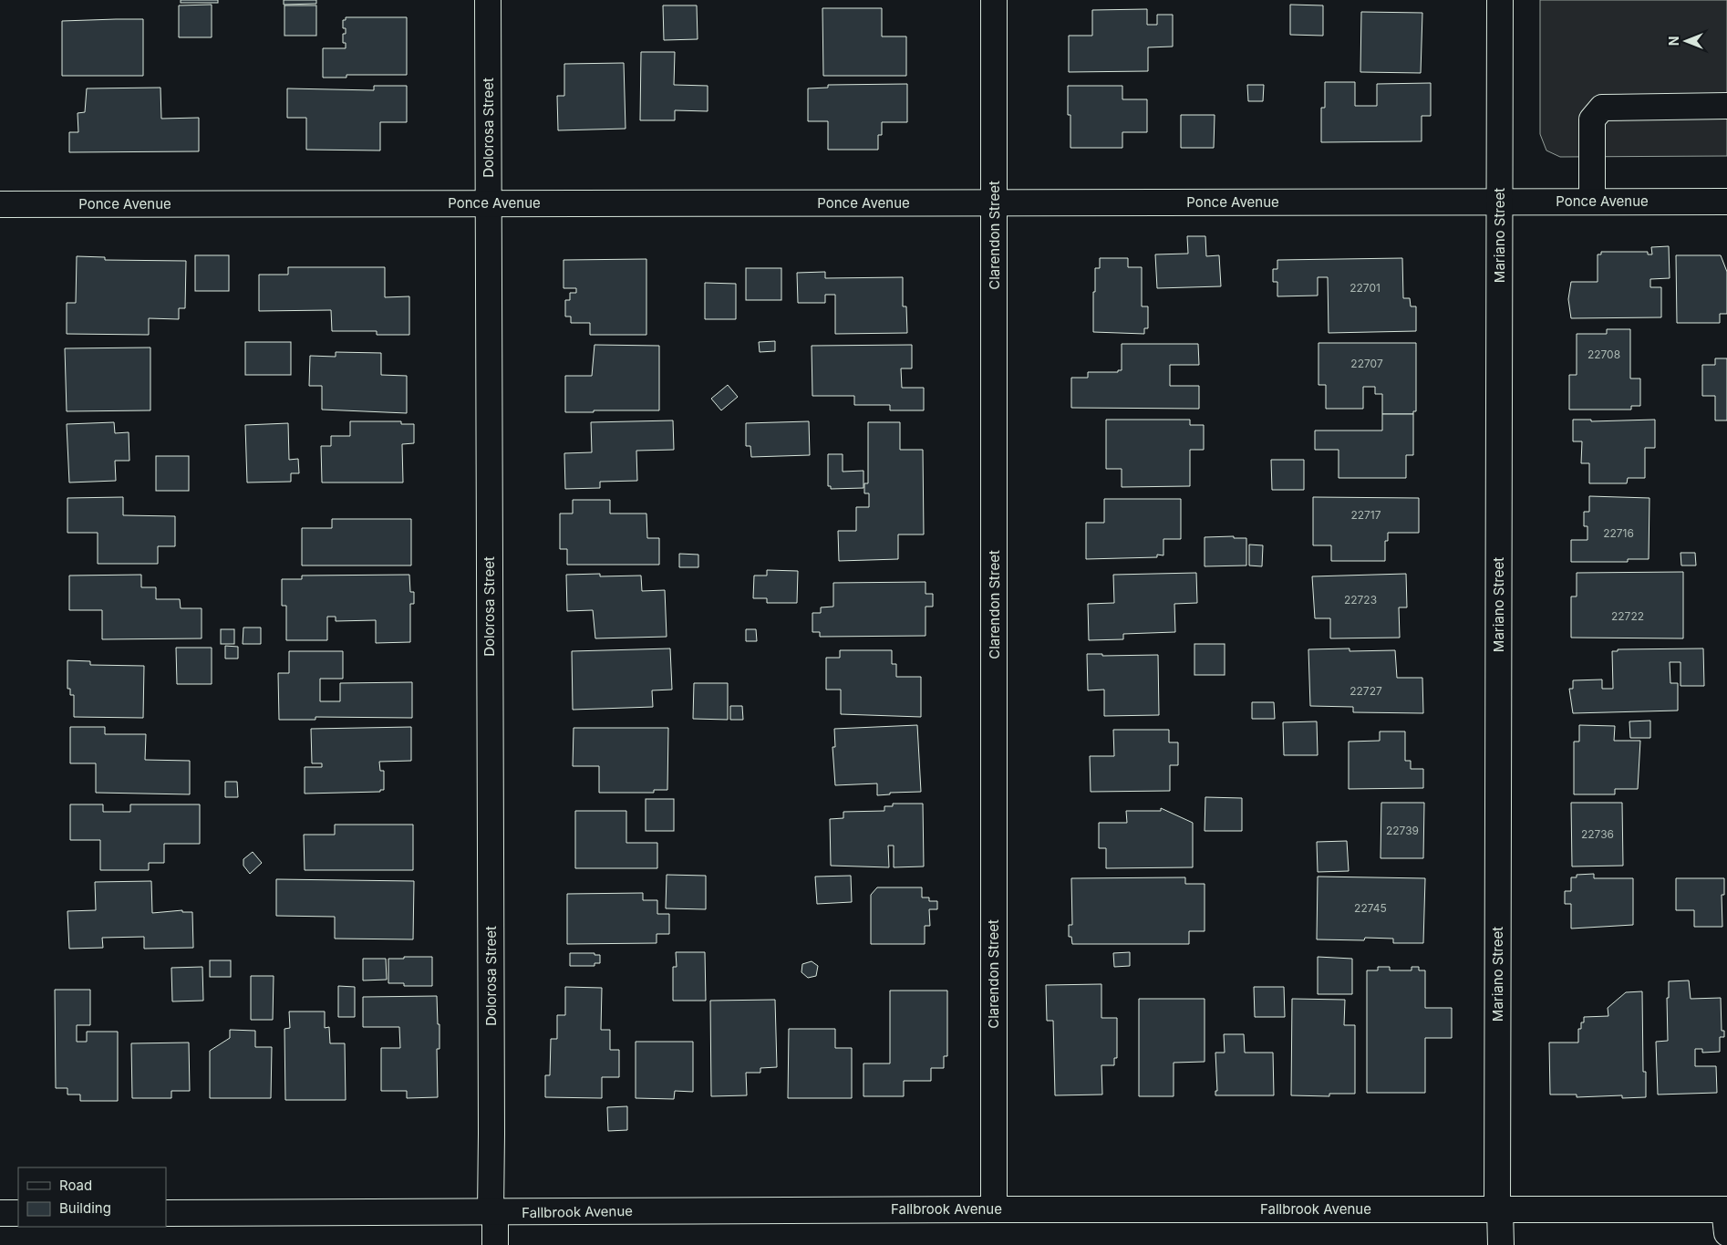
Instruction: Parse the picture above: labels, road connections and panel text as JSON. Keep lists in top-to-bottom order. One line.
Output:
{"streets":{"street":["Dolorosa Street","Ponce Avenue","Clarendon Street","Mariano Street","Fallbrook Avenue"]},"crossings":[["Dolorosa Street","Ponce Avenue"],["Dolorosa Street","Fallbrook Avenue"],["Ponce Avenue","Clarendon Street"],["Ponce Avenue","Mariano Street"],["Clarendon Street","Fallbrook Avenue"],["Mariano Street","Fallbrook Avenue"]],"house_numbers":["22701","22708","22707","22717","22716","22723","22722","22727","22739","22736","22745"],"legend":["Road","Building"],"north":"left"}
